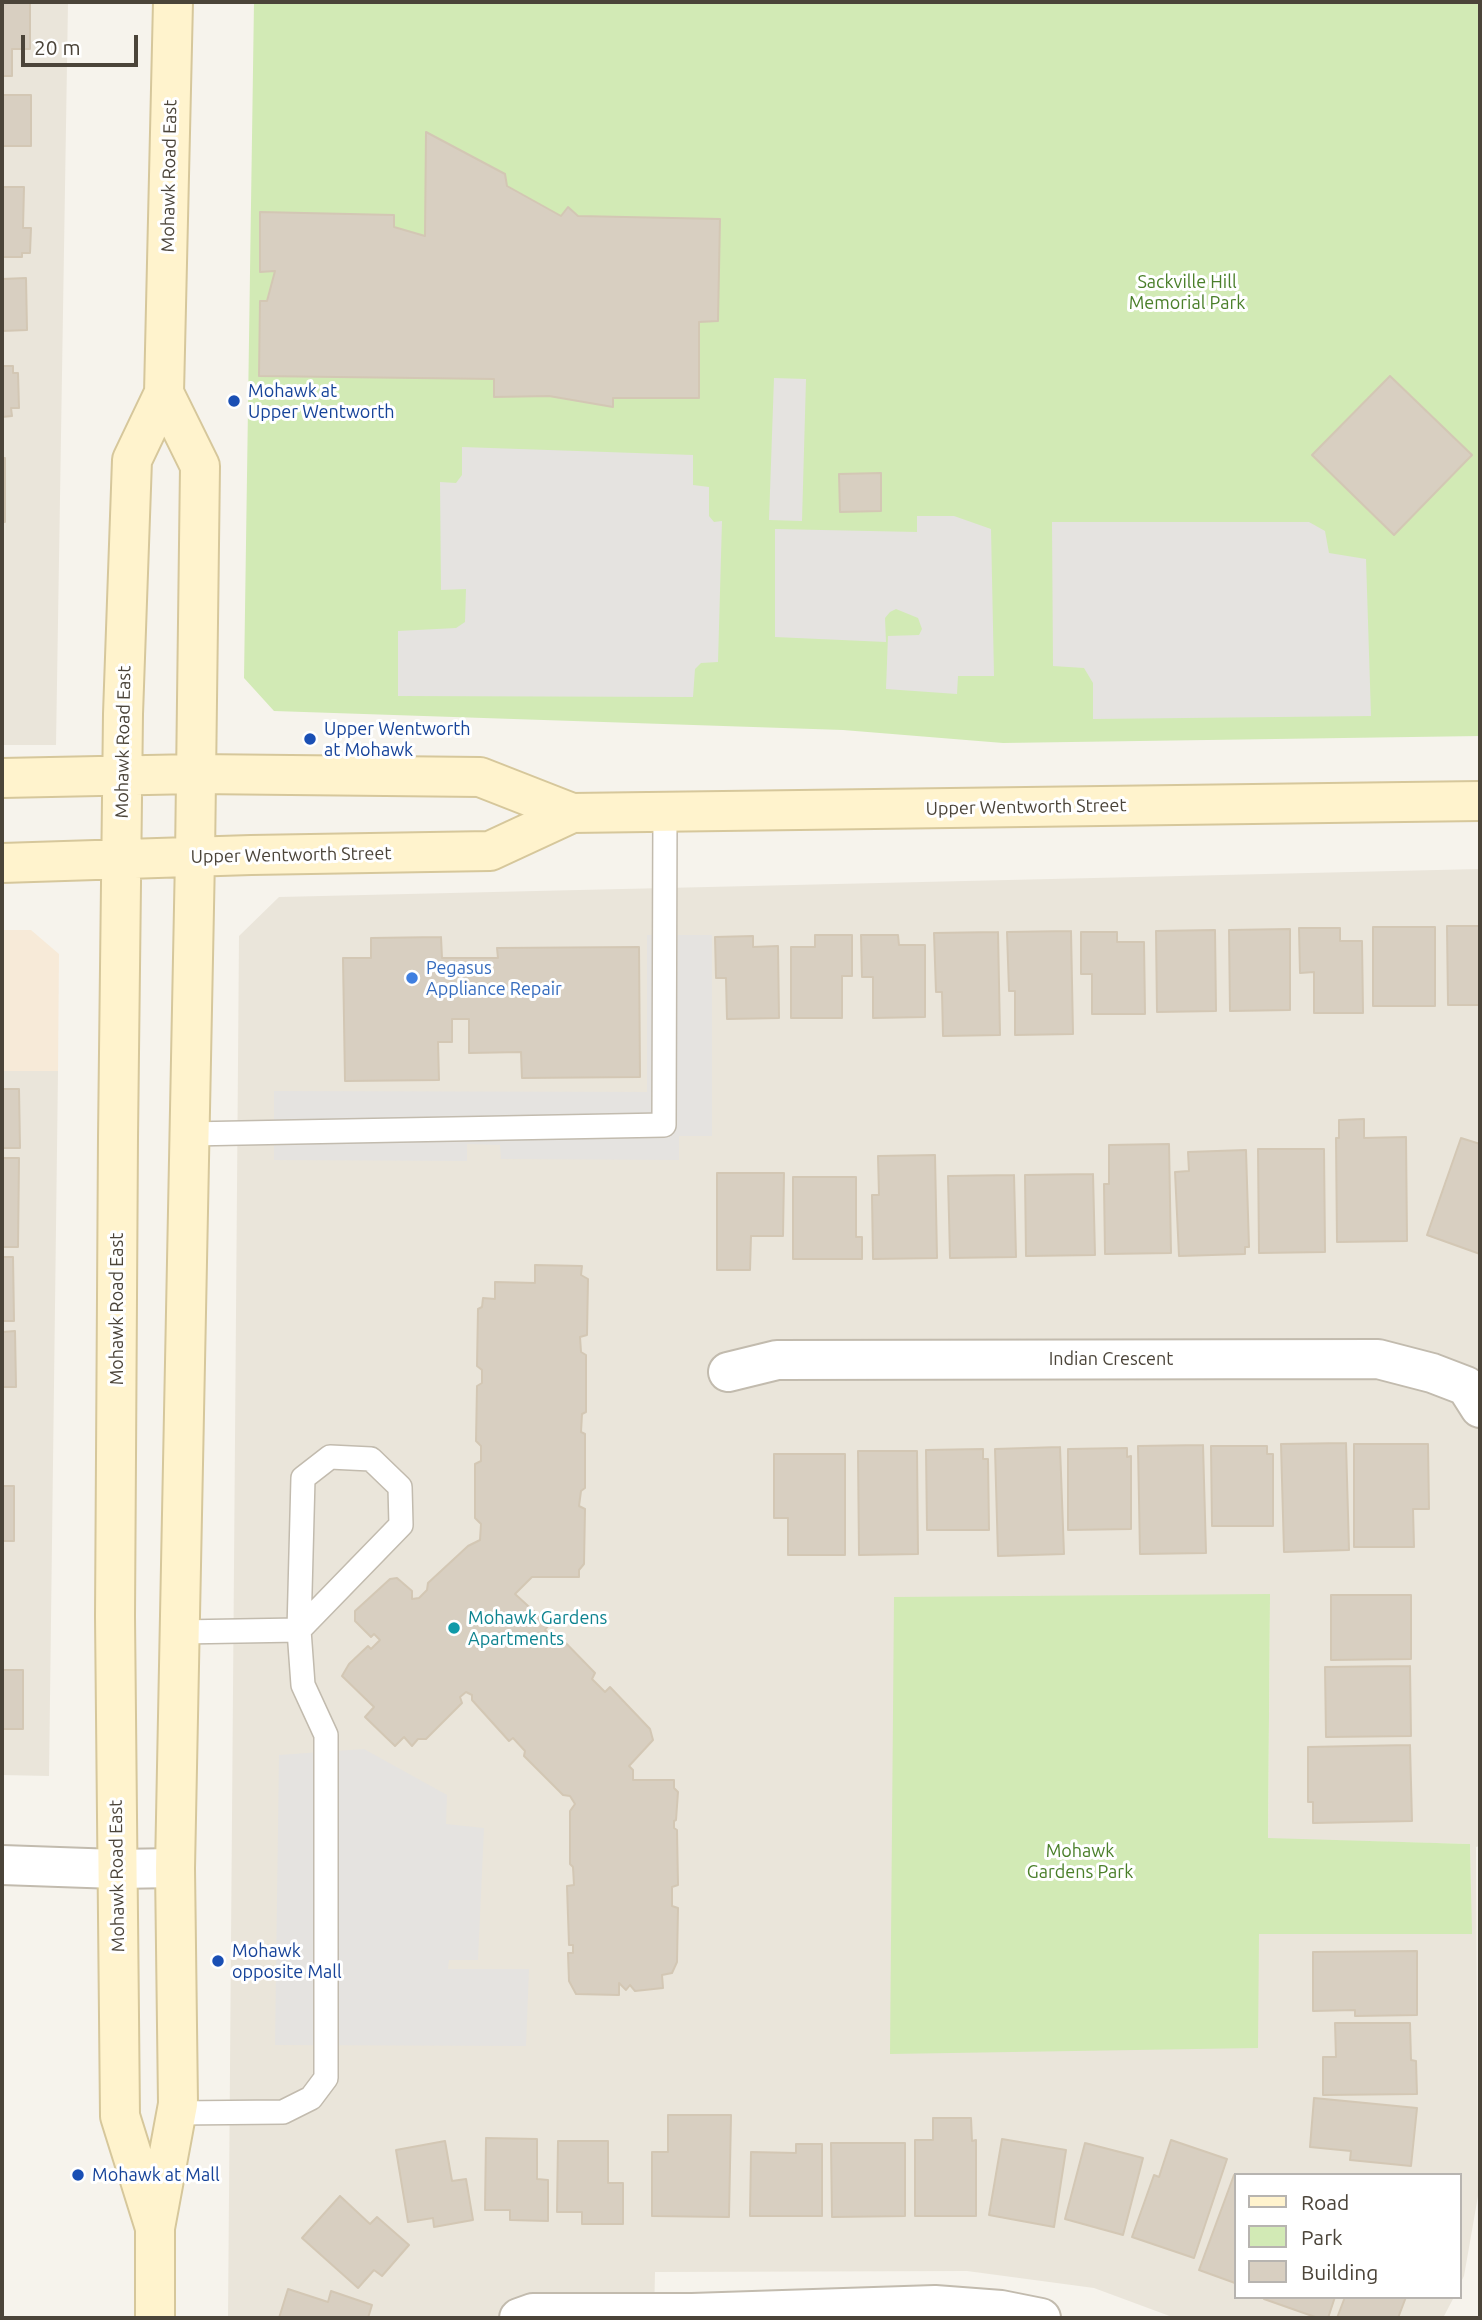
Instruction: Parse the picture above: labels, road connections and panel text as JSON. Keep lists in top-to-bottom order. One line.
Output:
{"streets":{"main road":["Mohawk Road East","Upper Wentworth Street"],"street":["Indian Crescent"]},"crossings":[["Mohawk Road East","Upper Wentworth Street"]],"parks":["Sackville Hill Memorial Park","Mohawk Gardens Park"],"places":["Mohawk at Upper Wentworth","Upper Wentworth at Mohawk","Pegasus Appliance Repair","Mohawk Gardens Apartments","Mohawk opposite Mall","Mohawk at Mall"],"legend":["Road","Park","Building"],"scale_bar":"20 m"}
